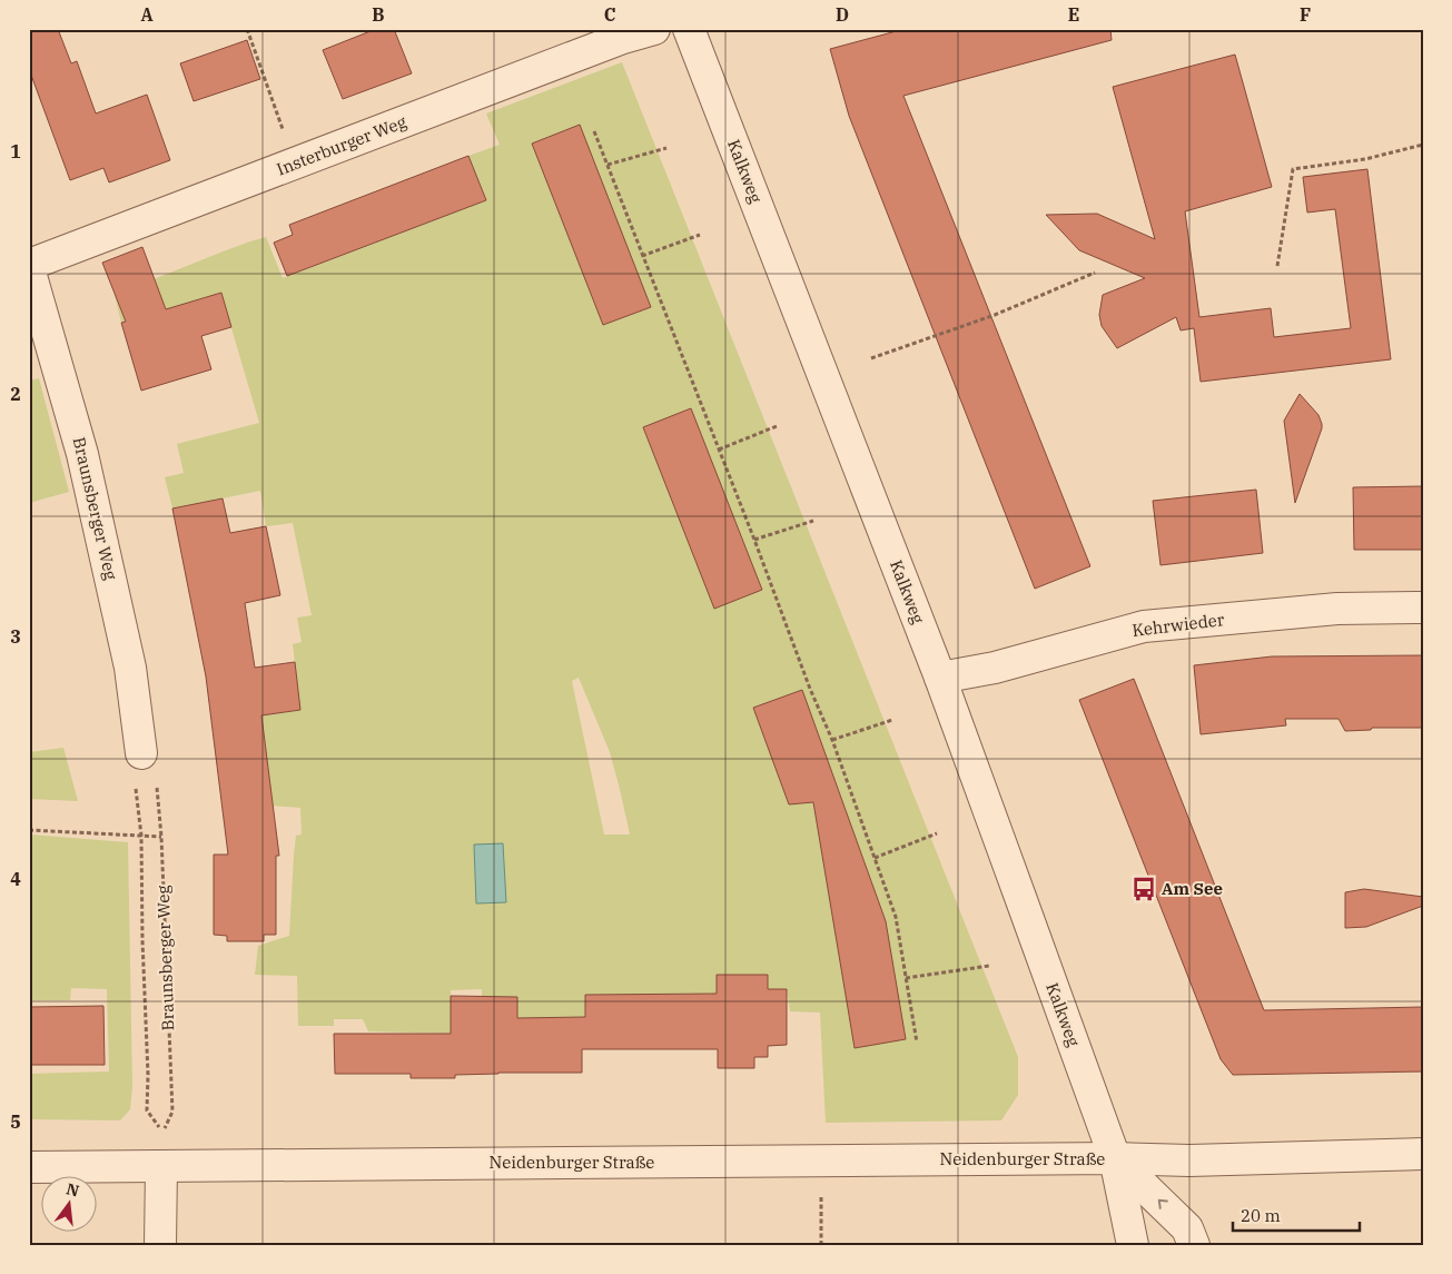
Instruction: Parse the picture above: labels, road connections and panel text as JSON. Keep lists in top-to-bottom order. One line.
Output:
{"streets":{"street":["Insterburger Weg","Kalkweg","Braunsberger Weg","Kehrwieder","Neidenburger Straße"]},"crossings":[["Insterburger Weg","Braunsberger Weg"],["Kalkweg","Kehrwieder"],["Kalkweg","Neidenburger Straße"]],"places":{"bus stop":["Am See"]},"scale_bar":"20 m","north":"top","grid":{"columns":["A","B","C","D","E","F"],"rows":["1","2","3","4","5"]}}
